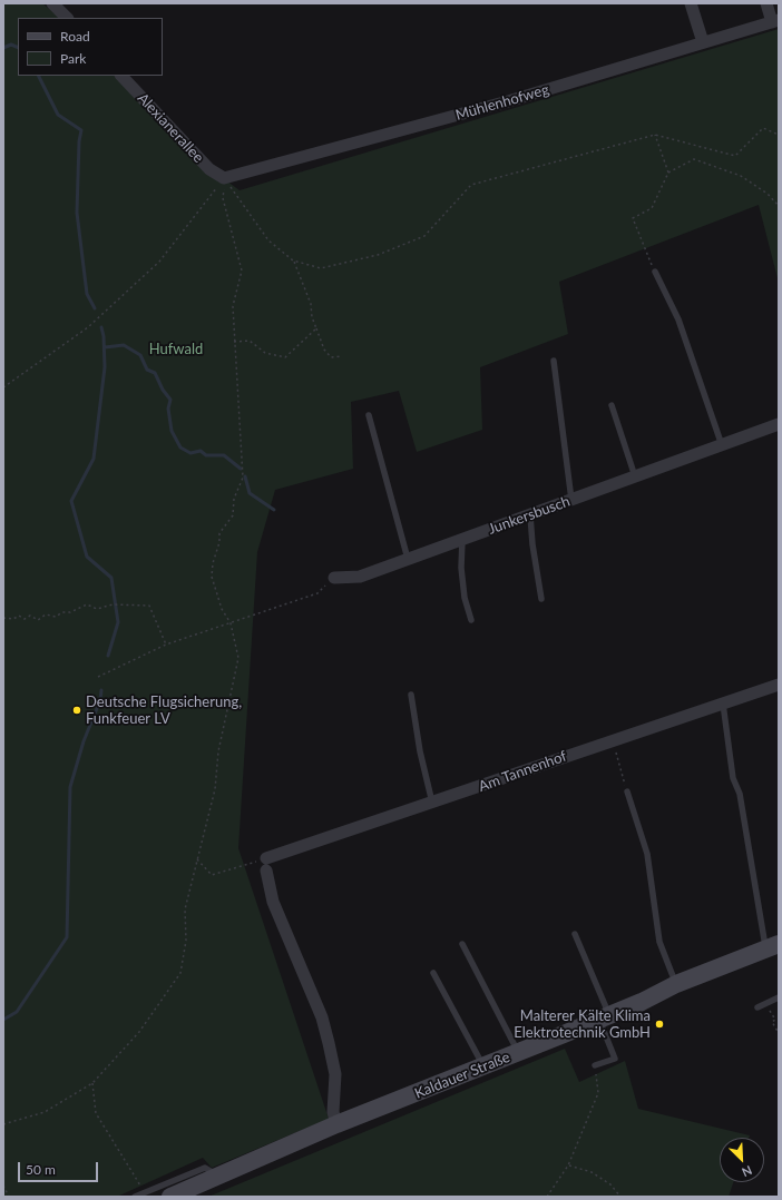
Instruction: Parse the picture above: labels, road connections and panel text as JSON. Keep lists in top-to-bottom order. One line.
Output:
{"streets":{"street":["Mühlenhofweg","Alexianerallee","Junkersbusch","Am Tannenhof","Kaldauer Straße"]},"crossings":[["Mühlenhofweg","Alexianerallee"]],"parks":["Hufwald"],"places":["Deutsche Flugsicherung, Funkfeuer LV","Malterer Kälte Klima Elektrotechnik GmbH"],"legend":["Road","Park"],"scale_bar":"50 m","north":"bottom right"}
